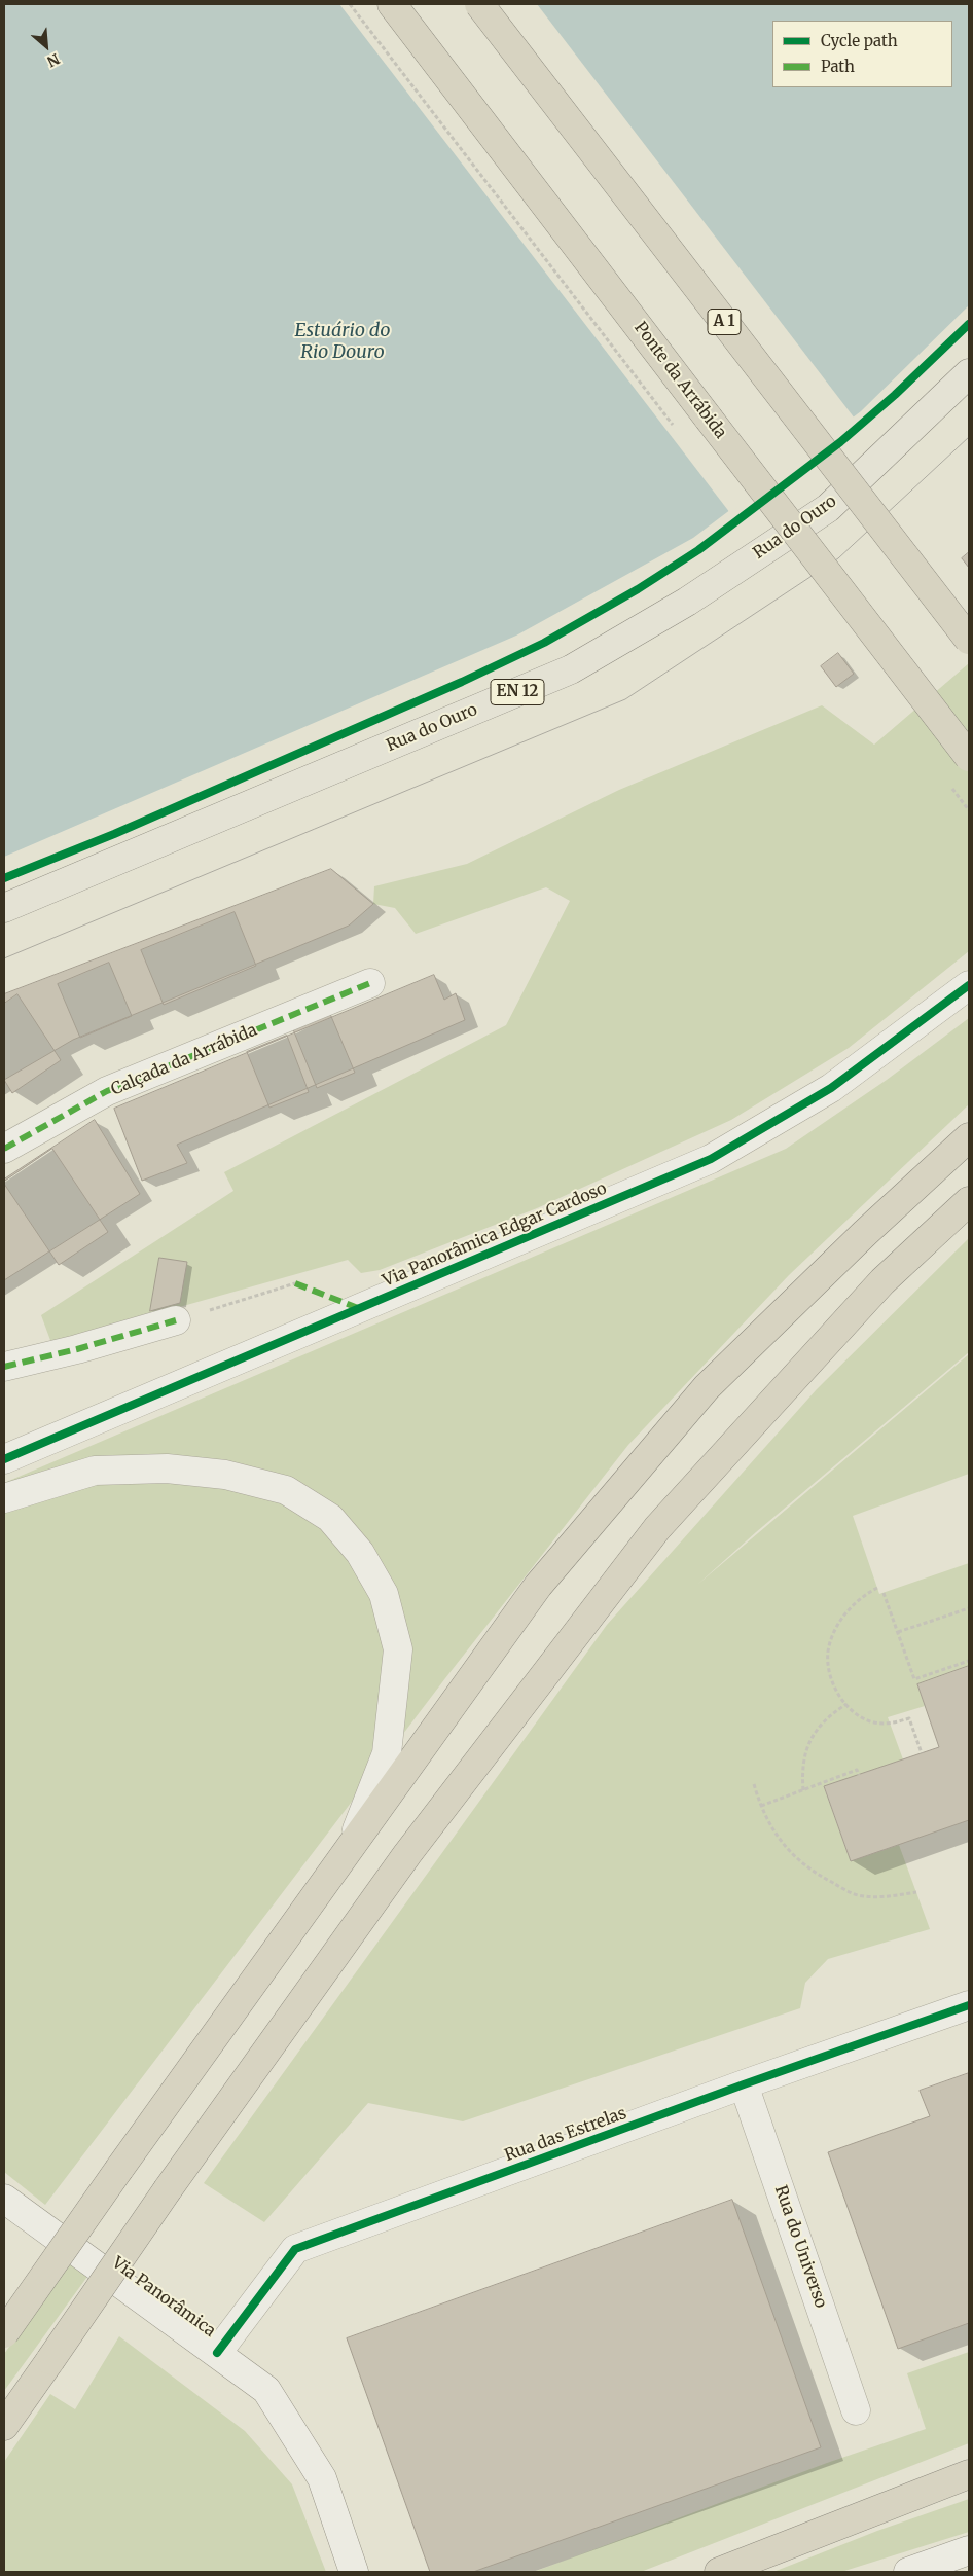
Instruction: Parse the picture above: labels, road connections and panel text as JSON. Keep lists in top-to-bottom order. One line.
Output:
{"streets":{"highway":["A 1","Ponte da Arrábida"],"main road":["Rua do Ouro","EN 12"],"street":["Calçada da Arrábida","Via Panorâmica Edgar Cardoso","Rua das Estrelas","Rua do Universo","Via Panorâmica"]},"crossings":[["Rua das Estrelas","Rua do Universo"],["Rua das Estrelas","Via Panorâmica"]],"water":["Estuário do Rio Douro"],"legend":["Cycle path","Path"],"north":"bottom right"}
